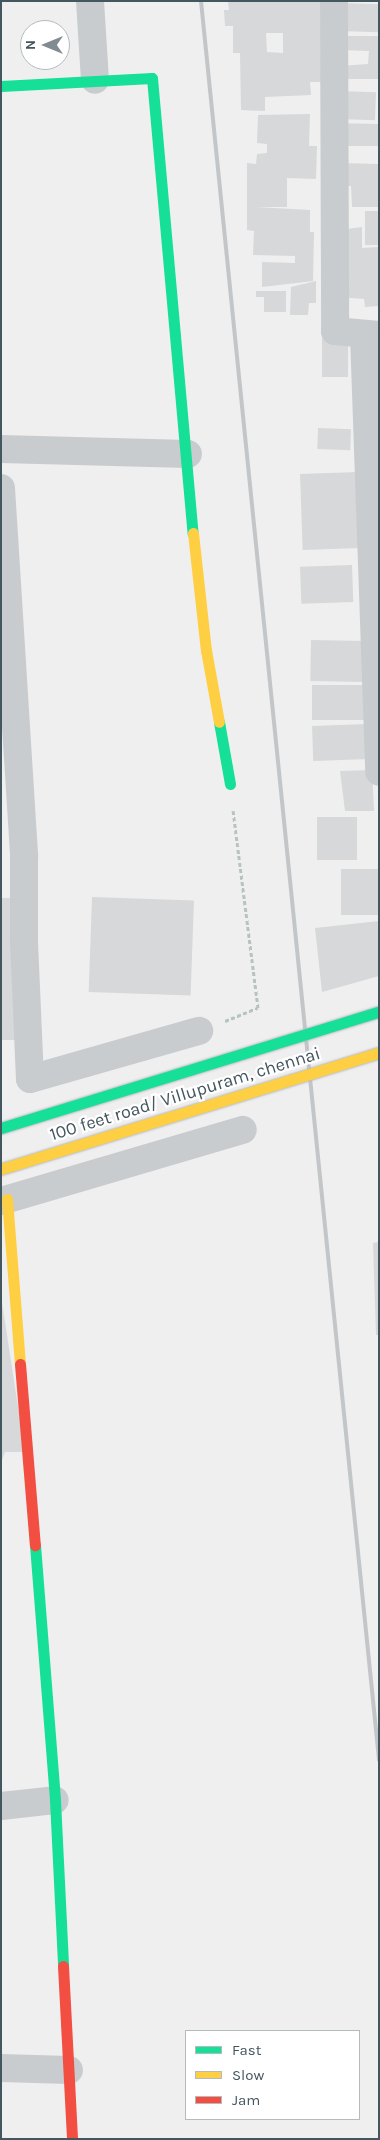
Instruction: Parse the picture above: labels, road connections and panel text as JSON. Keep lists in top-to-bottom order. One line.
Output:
{"streets":{"main road":["100 feet road/ Villupuram, chennai"]},"legend":["Fast","Slow","Jam"],"north":"left"}
